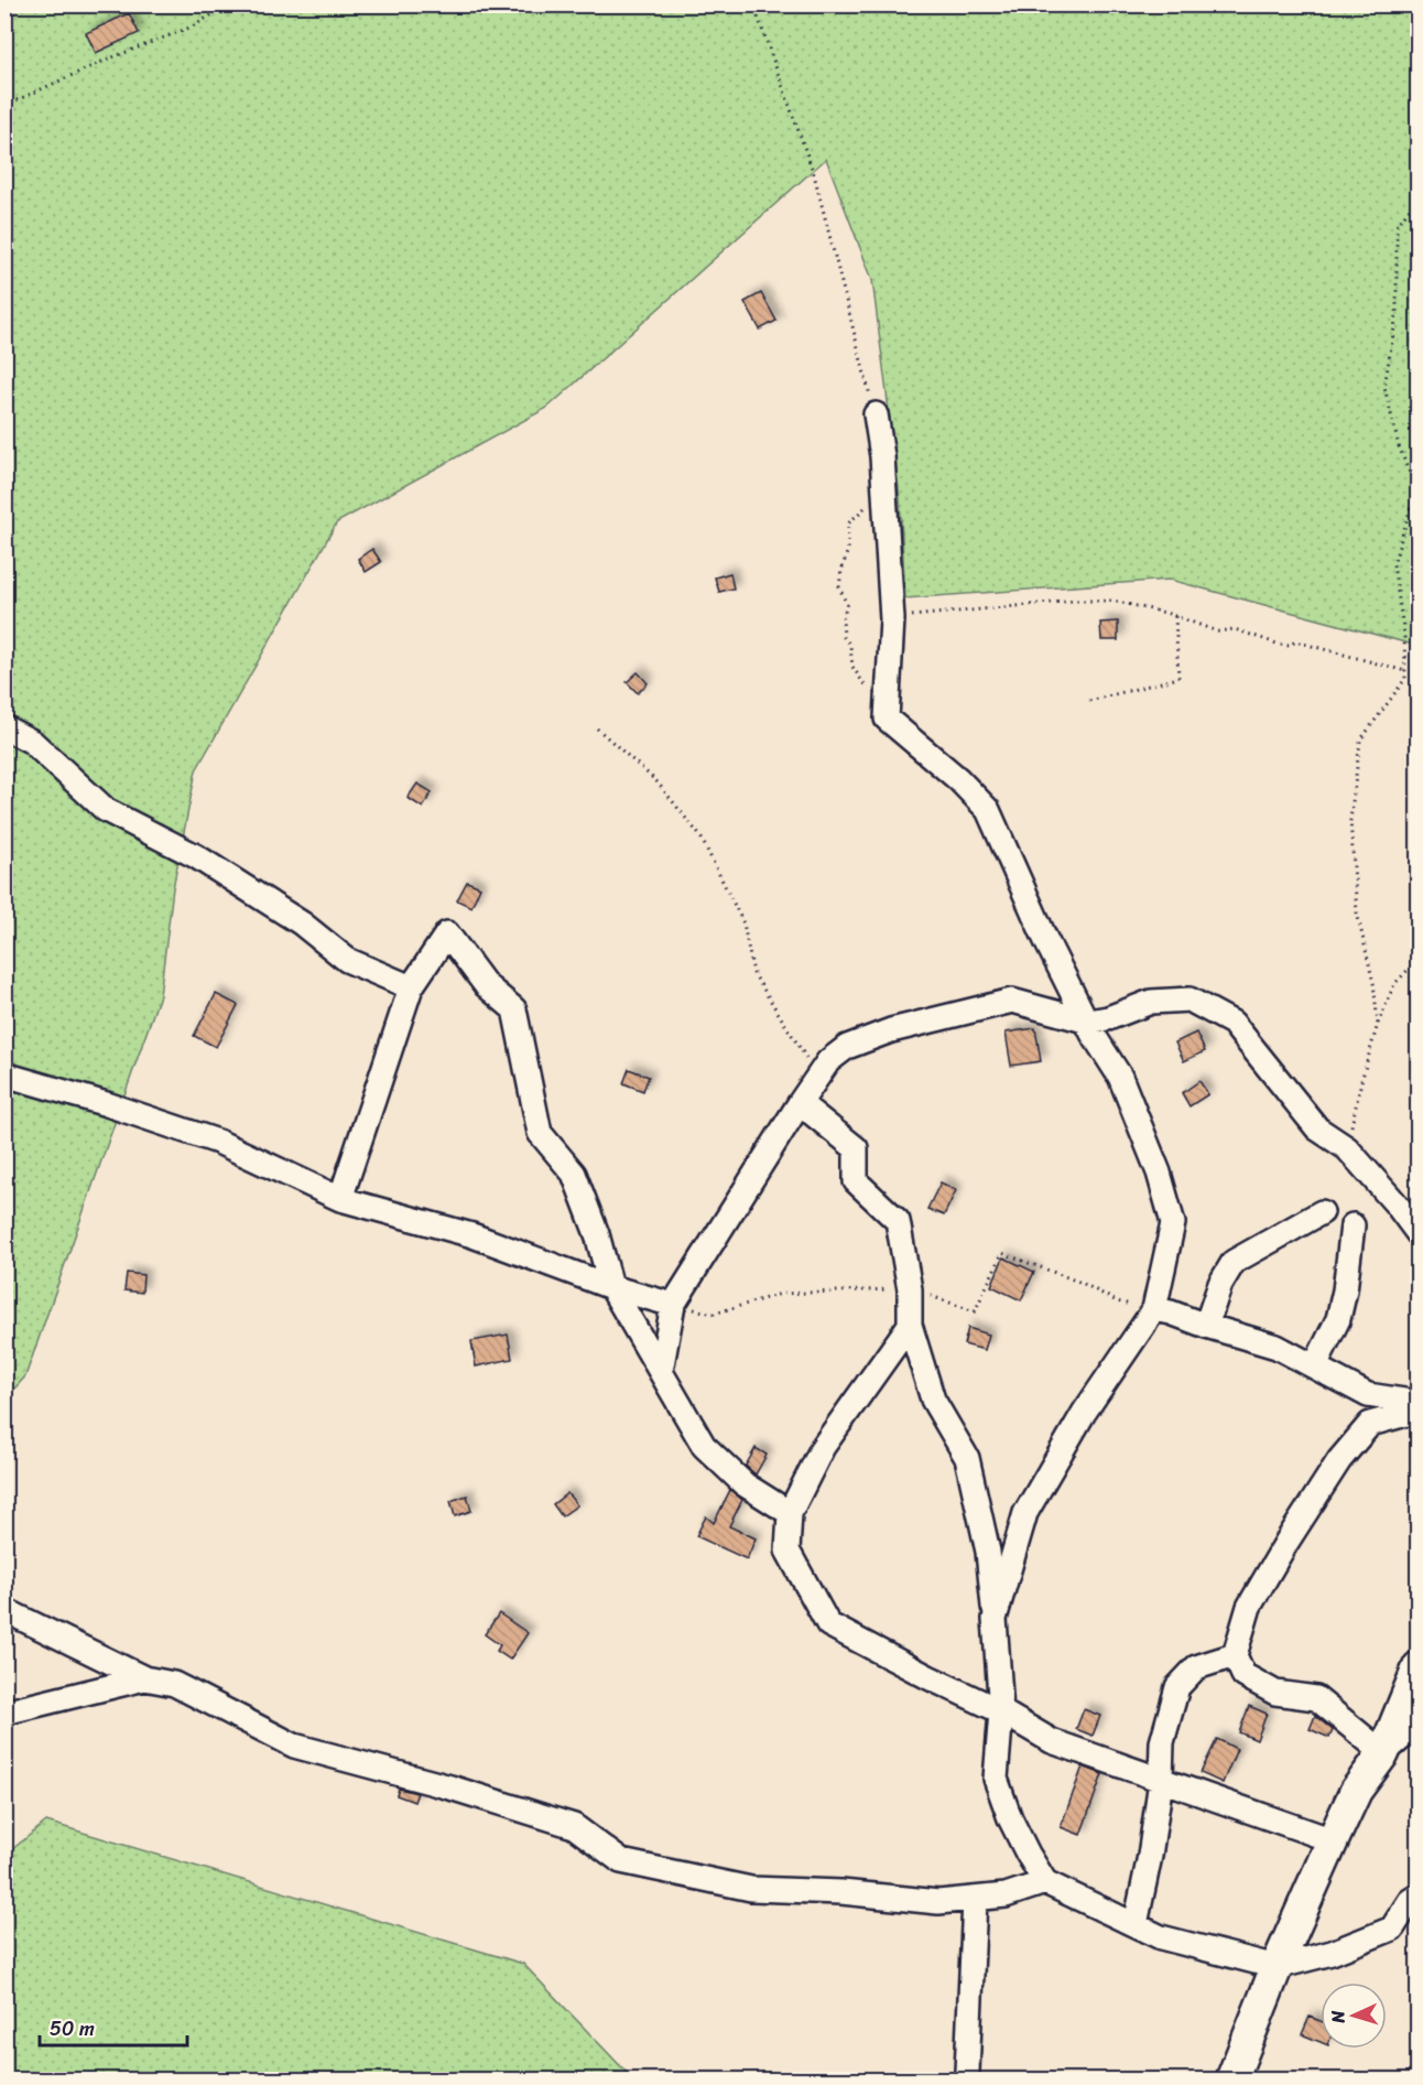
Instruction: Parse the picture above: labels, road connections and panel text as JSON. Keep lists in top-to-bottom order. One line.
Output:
{"scale_bar":"50 m","north":"left"}
